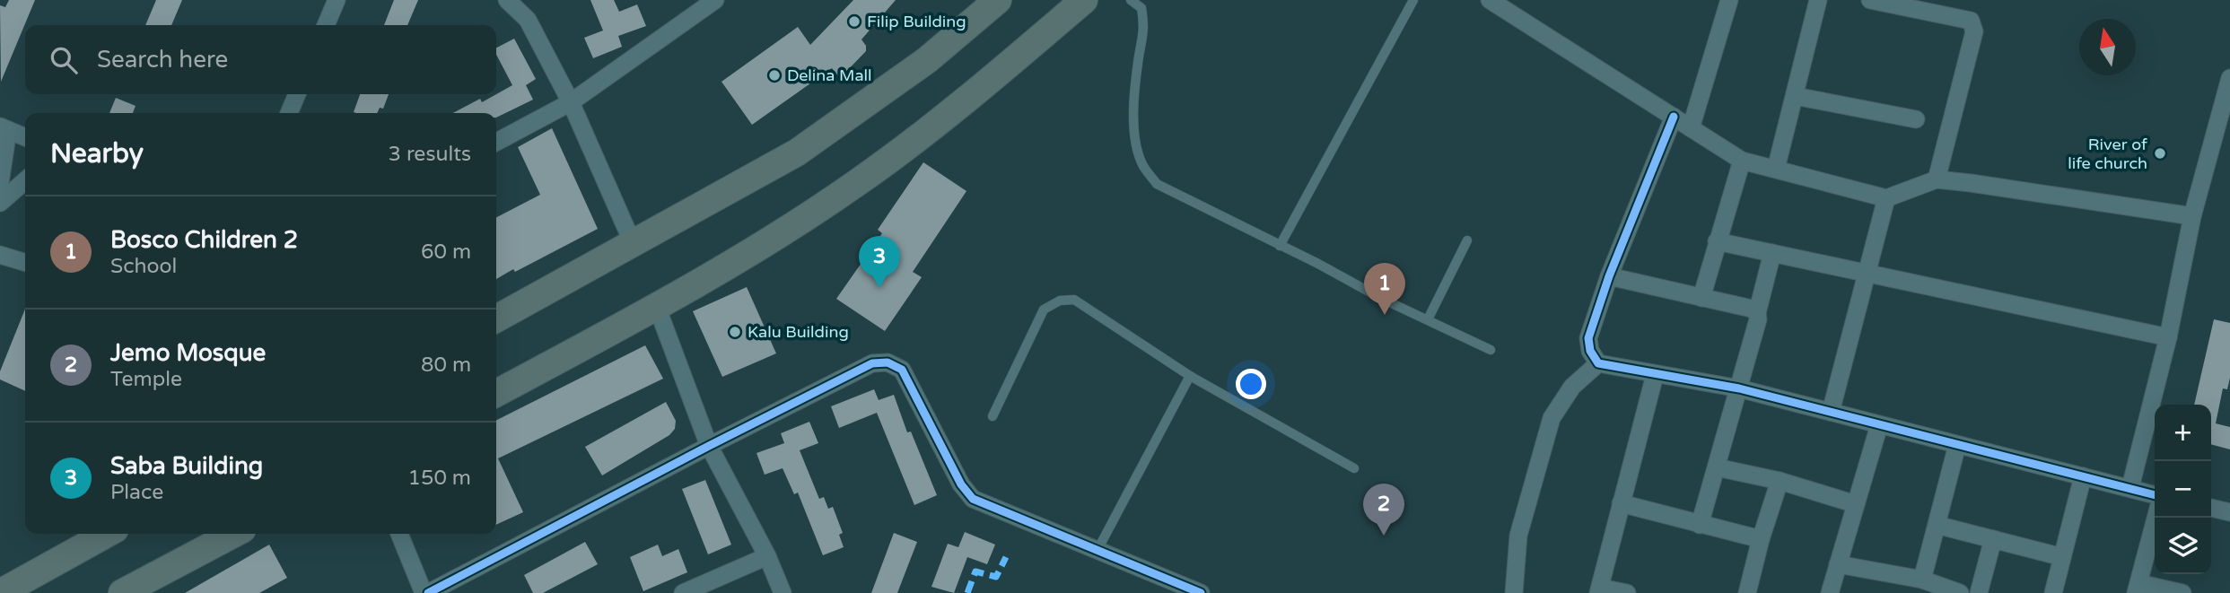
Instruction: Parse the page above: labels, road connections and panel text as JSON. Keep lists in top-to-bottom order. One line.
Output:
{"places":["Filip Building","Delina Mall","River of life church","Kalu Building"],"north":"top","page":{"search":"Search here","heading":["Nearby","3 results"],"list":[{"mark":"1","name":"Bosco Children 2","note":"School","value":"60 m"},{"mark":"2","name":"Jemo Mosque","note":"Temple","value":"80 m"},{"mark":"3","name":"Saba Building","note":"Place","value":"150 m"}],"pins":["3","1","2"],"map_buttons":["+","−"]}}
